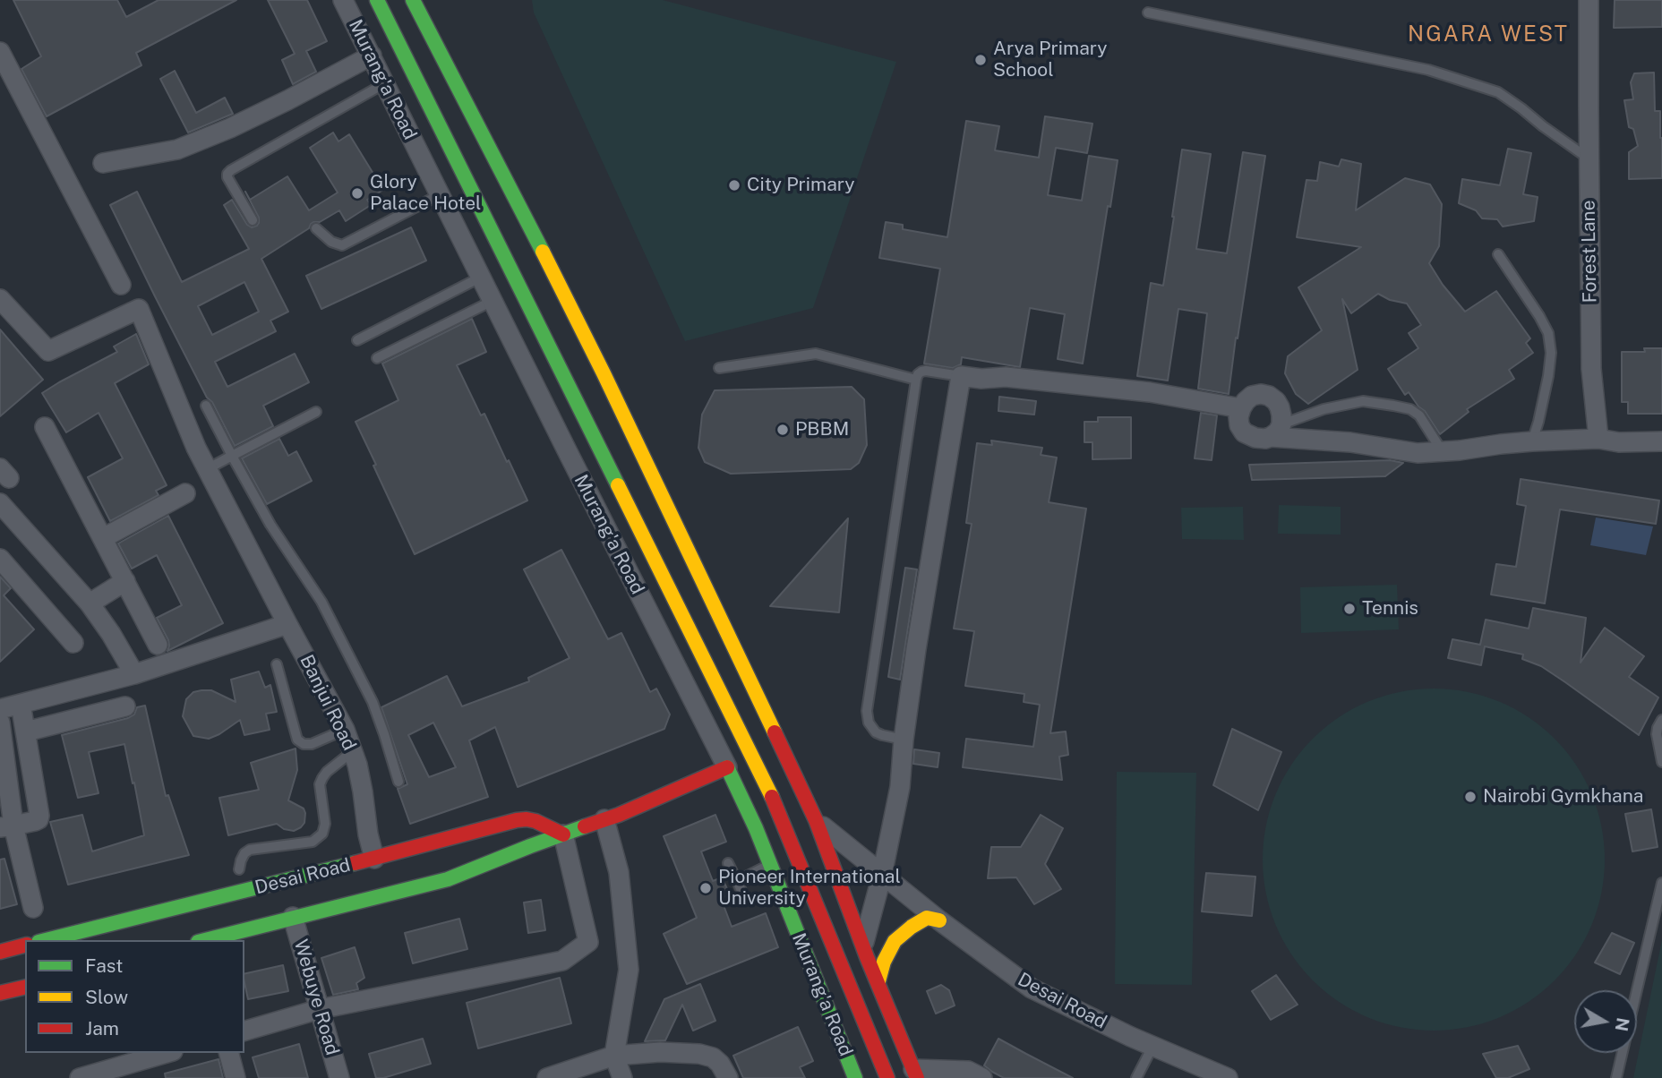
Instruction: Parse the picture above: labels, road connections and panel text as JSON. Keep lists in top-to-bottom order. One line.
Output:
{"streets":{"main road":["Murang'a Road","Desai Road"],"street":["Forest Lane","Banjui Road","Webuye Road"]},"crossings":[["Murang'a Road","Desai Road"],["Banjui Road","Desai Road"],["Desai Road","Webuye Road"]],"districts":["NGARA WEST"],"places":["Arya Primary School","City Primary","Glory Palace Hotel","PBBM","Tennis","Nairobi Gymkhana","Pioneer International University"],"legend":["Fast","Slow","Jam"],"north":"right"}
